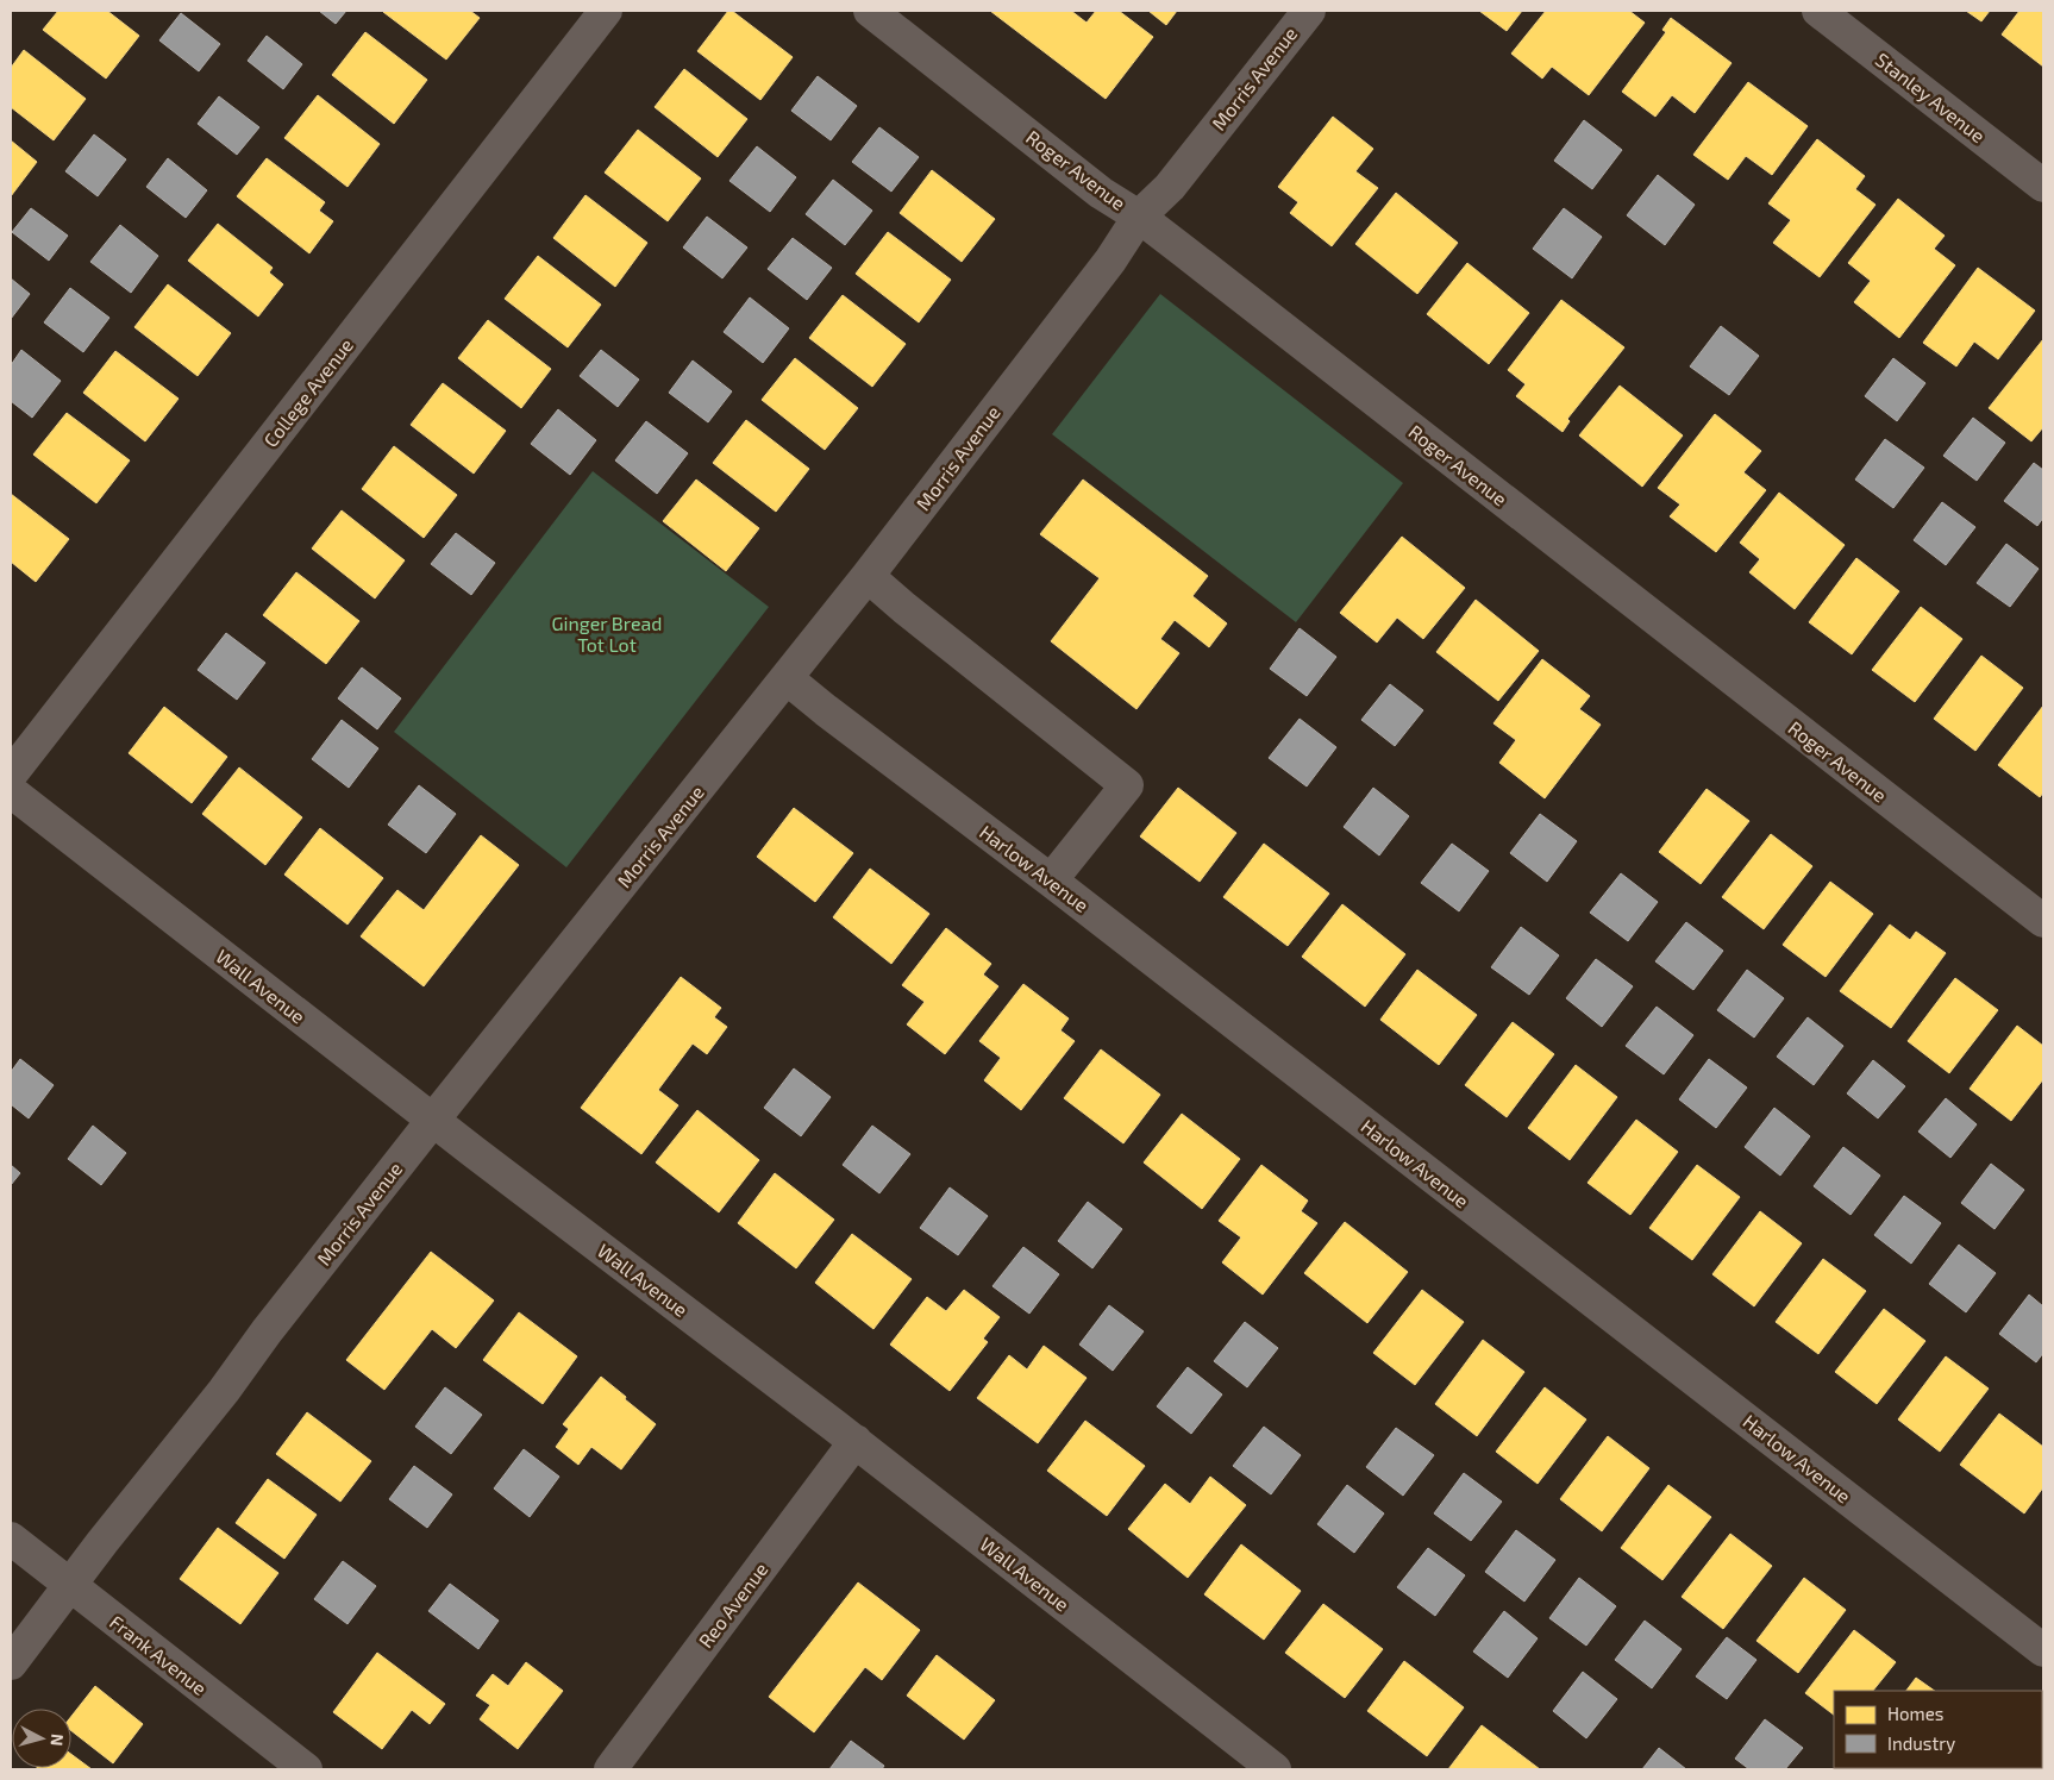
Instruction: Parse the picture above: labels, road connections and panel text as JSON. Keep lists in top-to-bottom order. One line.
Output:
{"streets":{"street":["Morris Avenue","Stanley Avenue","Roger Avenue","College Avenue","Harlow Avenue","Wall Avenue","Reo Avenue","Frank Avenue"]},"crossings":[["Morris Avenue","Roger Avenue"],["Morris Avenue","Harlow Avenue"],["Morris Avenue","Wall Avenue"],["Morris Avenue","Frank Avenue"],["Wall Avenue","Reo Avenue"]],"parks":["Ginger Bread Tot Lot"],"legend":["Homes","Industry"],"north":"right"}
